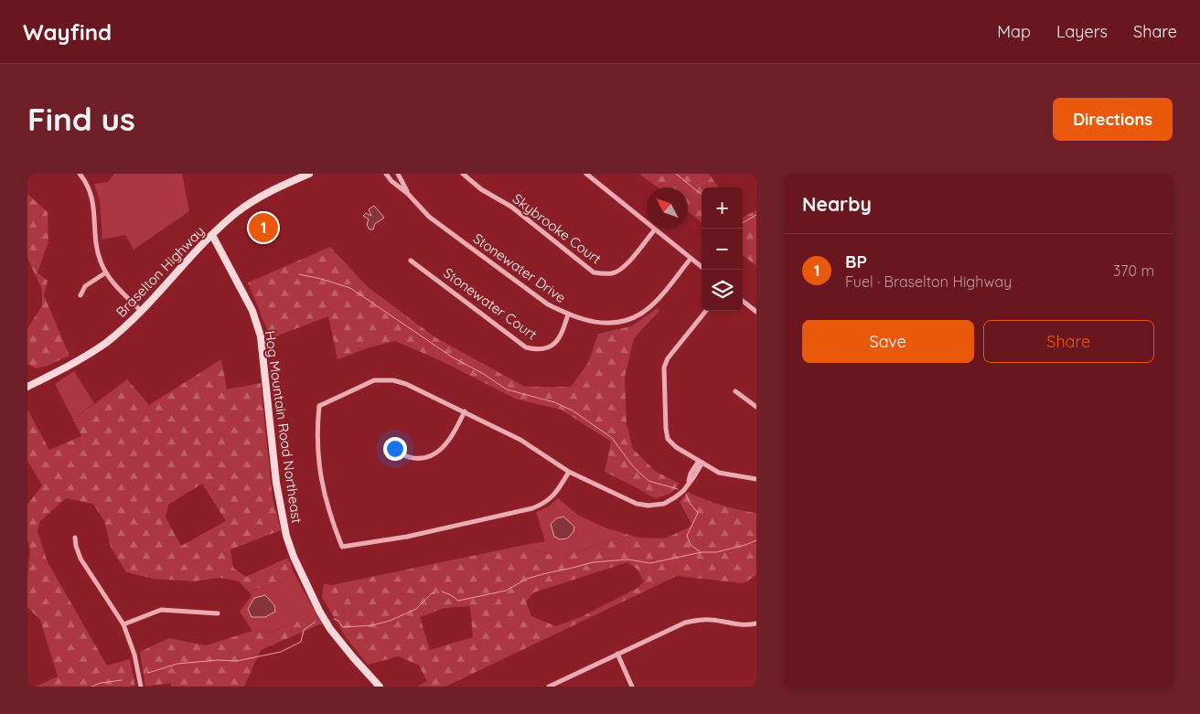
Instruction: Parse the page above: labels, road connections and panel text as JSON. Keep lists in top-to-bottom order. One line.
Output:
{"streets":{"street":["Skybrooke Court","Stonewater Drive","Braselton Highway","Stonewater Court","Hog Mountain Road Northeast"]},"crossings":[["Stonewater Drive","Stonewater Court"],["Braselton Highway","Hog Mountain Road Northeast"]],"north":"top left","page":{"header":"Wayfind","nav":["Map","Layers","Share"],"buttons":["Directions",["Save","Share"]],"title":"Find us","heading":"Nearby","map_buttons":["+","−"],"pins":"1","list":[{"mark":"1","name":"BP","note":"Fuel · Braselton Highway","value":"370 m"}]}}
